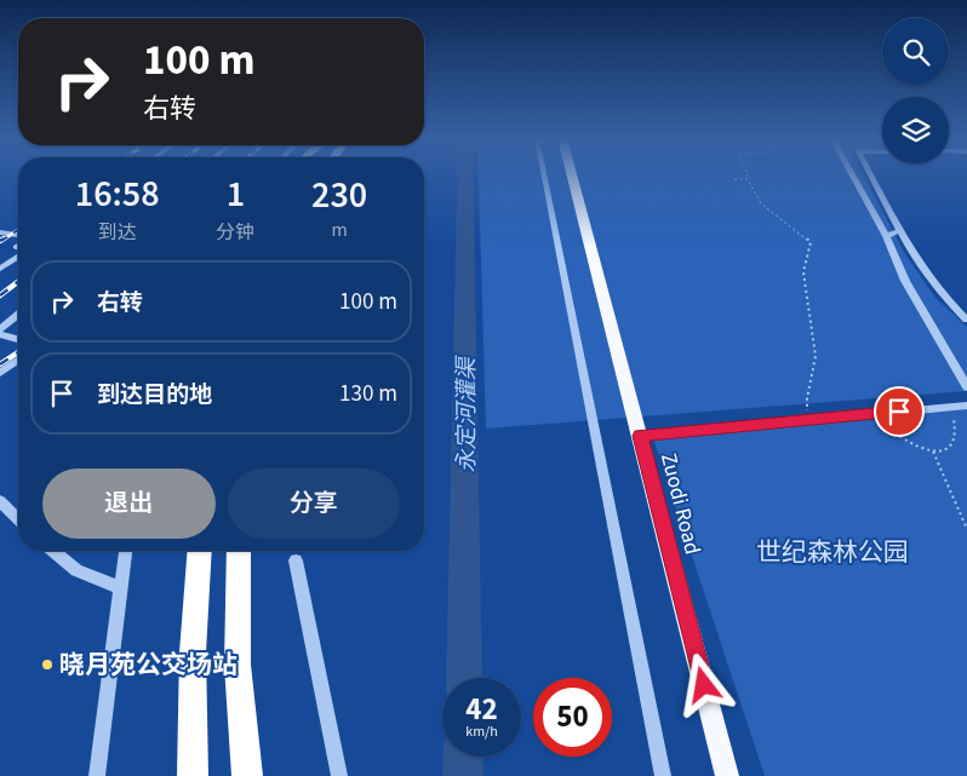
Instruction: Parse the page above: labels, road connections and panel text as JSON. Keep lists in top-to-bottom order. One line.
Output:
{"streets":{"main road":["Zuodi Road"]},"water":["永定河灌渠"],"parks":["世纪森林公园"],"places":["晓月苑公交场站"],"page":{"turn":["100 m","右转"],"eta":["16:58","到达","1","分钟","230","m"],"list":[{"name":"右转","value":"100 m"},{"name":"到达目的地","value":"130 m"}],"buttons":["退出","分享"],"speed":"42 km/h","limit":"50"}}
